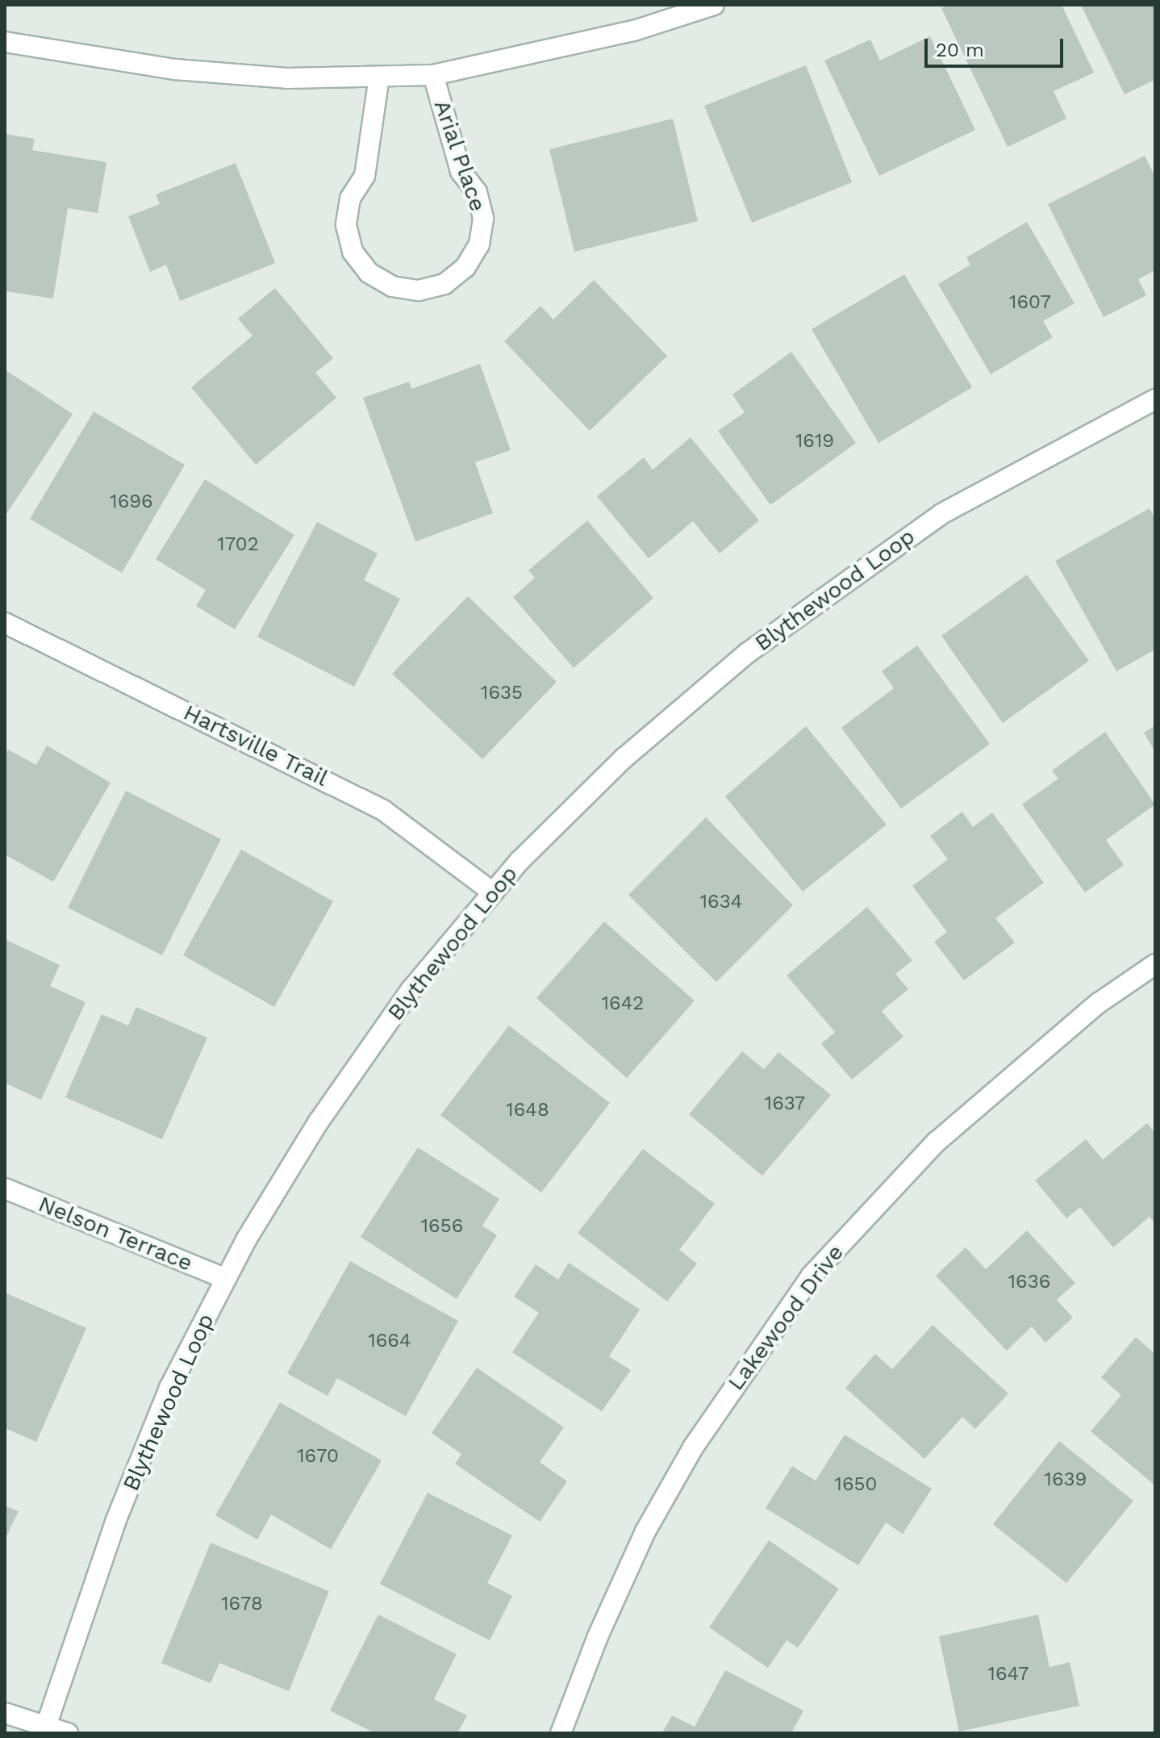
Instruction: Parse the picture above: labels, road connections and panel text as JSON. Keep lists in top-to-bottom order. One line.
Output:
{"streets":{"street":["Arial Place","Blythewood Loop","Hartsville Trail","Nelson Terrace","Lakewood Drive"]},"crossings":[["Blythewood Loop","Hartsville Trail"],["Blythewood Loop","Nelson Terrace"]],"house_numbers":["1607","1619","1696","1702","1635","1634","1642","1637","1648","1656","1636","1664","1670","1639","1650","1678","1647"],"scale_bar":"20 m"}
